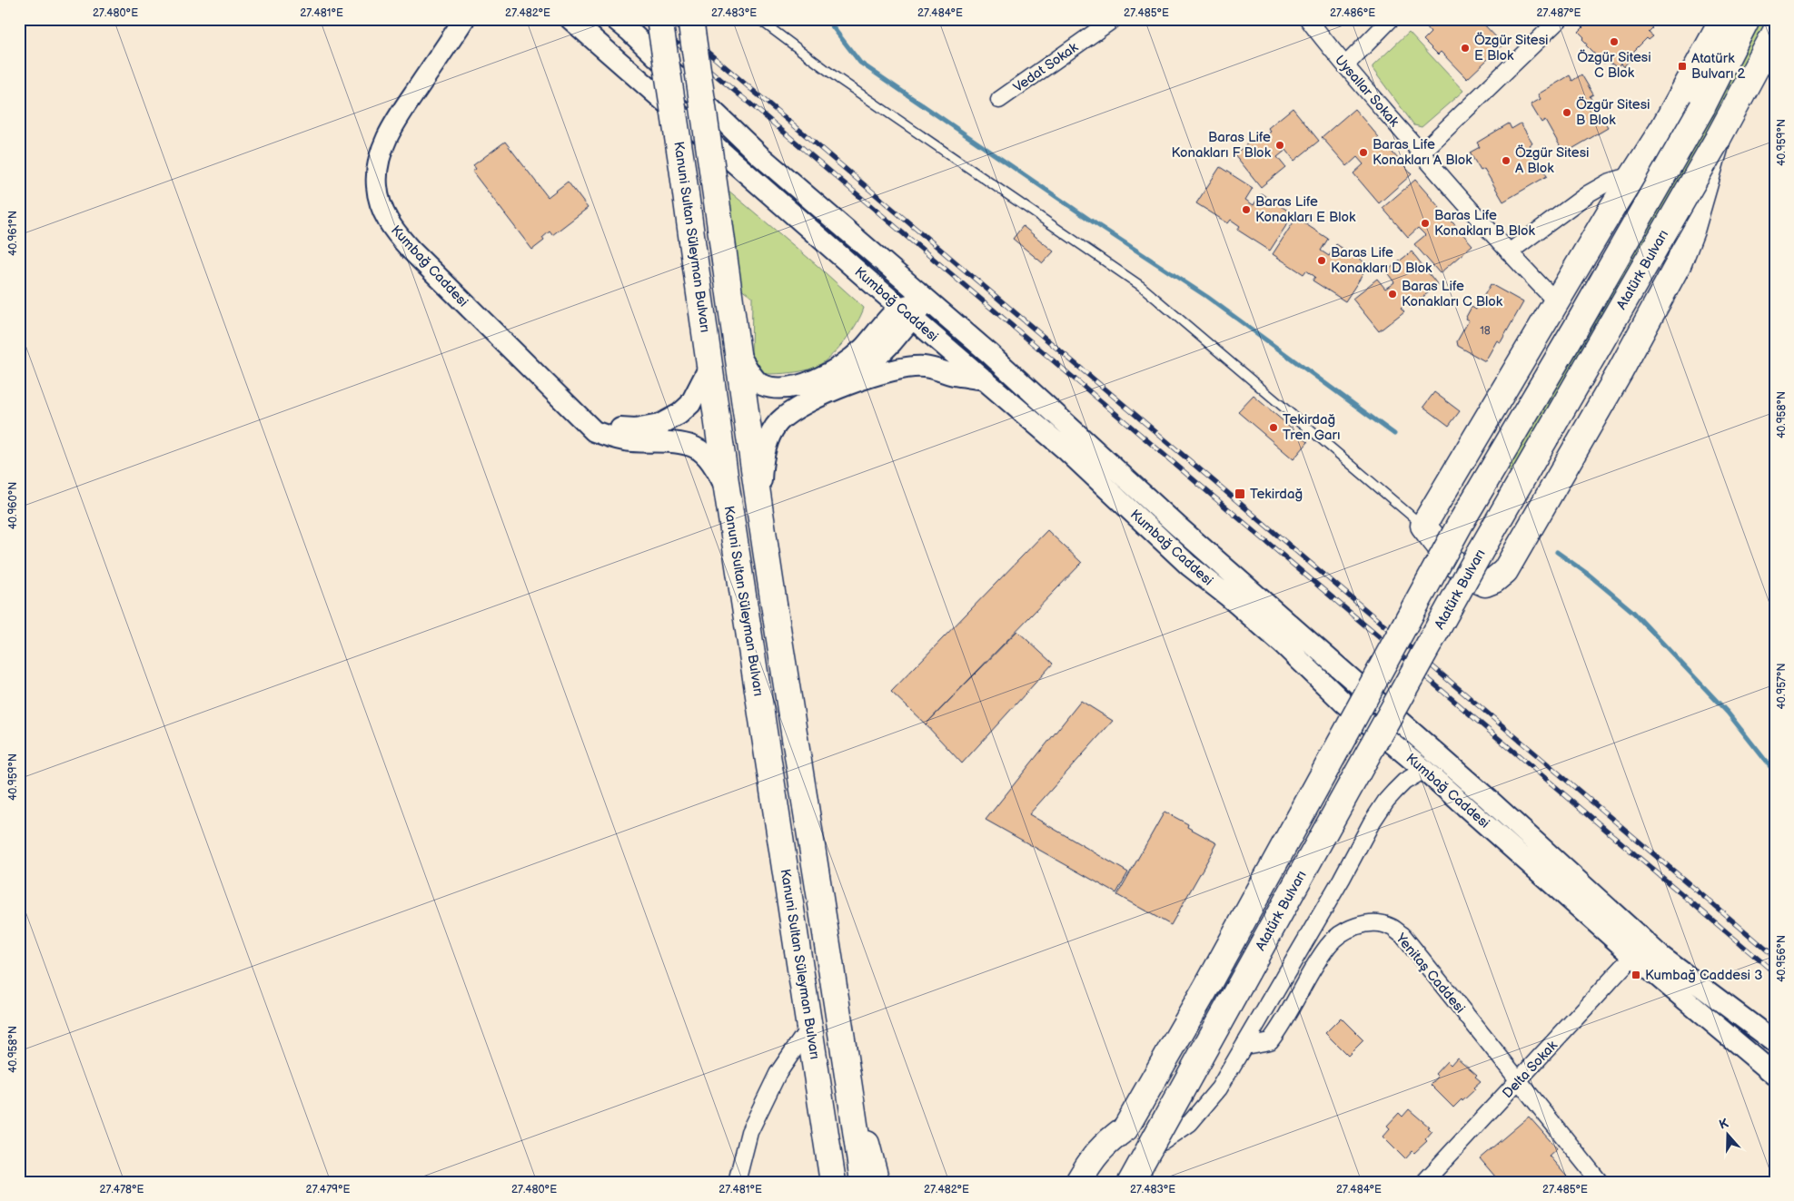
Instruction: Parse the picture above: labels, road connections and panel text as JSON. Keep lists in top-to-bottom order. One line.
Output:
{"streets":{"main road":["Kanuni Sultan Süleyman Bulvarı","Atatürk Bulvarı"],"street":["Vedat Sokak","Uysallar Sokak","Kumbağ Caddesi","Yenitaş Caddesi","Delta Sokak"]},"crossings":[["Kanuni Sultan Süleyman Bulvarı","Kumbağ Caddesi"],["Kumbağ Caddesi","Delta Sokak"],["Yenitaş Caddesi","Delta Sokak"]],"places":{"other":["Özgür Sitesi C Blok","Özgür Sitesi E Blok","Özgür Sitesi B Blok","Baras Life Konakları F Blok","Baras Life Konakları A Blok","Özgür Sitesi A Blok","Baras Life Konakları E Blok","Baras Life Konakları B Blok","Baras Life Konakları D Blok","Baras Life Konakları C Blok","Tekirdağ Tren Garı"],"transit":["Atatürk Bulvarı 2","Tekirdağ","Kumbağ Caddesi 3"]},"house_numbers":["18"],"north":"top","coordinates":["27.480°E","27.481°E","27.482°E","27.483°E","27.484°E","27.485°E","27.486°E","27.487°E","40.959°N","40.961°N","40.958°N","40.960°N","40.957°N","40.956°N","27.478°E","27.479°E"]}
